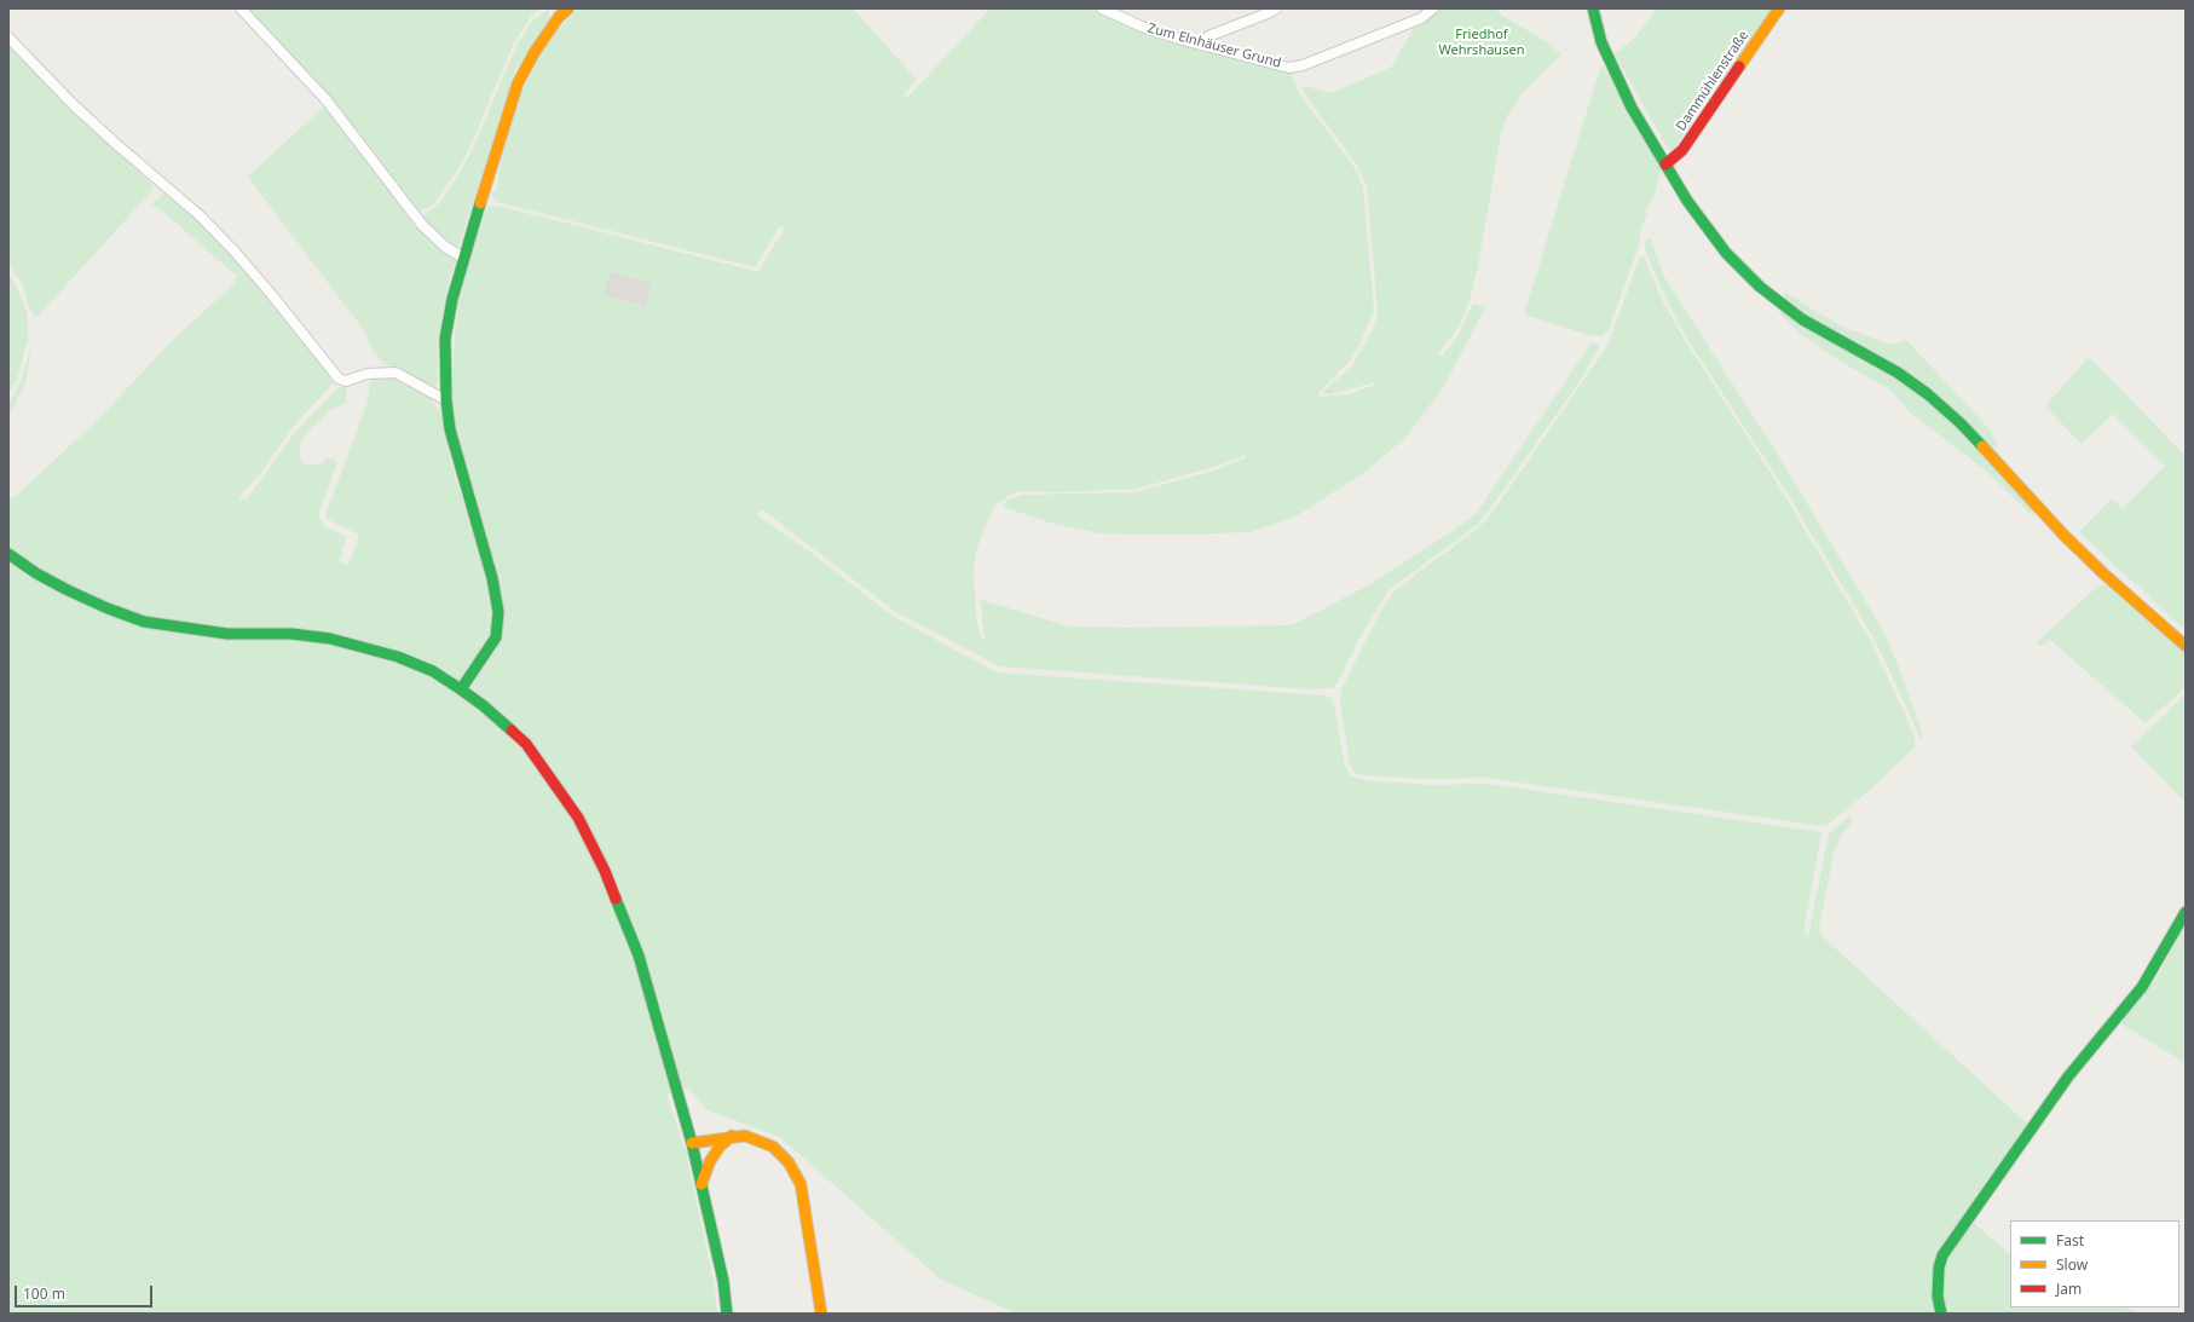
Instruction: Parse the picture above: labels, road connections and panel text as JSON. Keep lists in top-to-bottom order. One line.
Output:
{"streets":{"street":["Zum Elnhäuser Grund","Dammühlenstraße"]},"parks":["Friedhof Wehrshausen"],"legend":["Fast","Slow","Jam"],"scale_bar":"100 m"}
